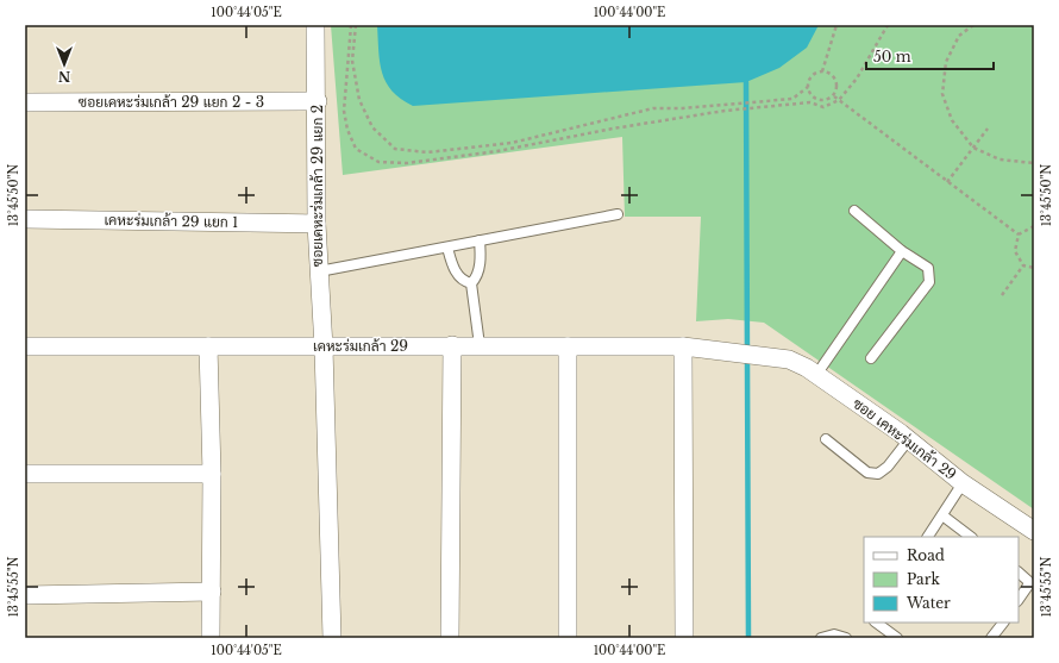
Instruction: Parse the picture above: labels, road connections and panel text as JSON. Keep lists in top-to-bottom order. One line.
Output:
{"streets":{"street":["ซอยเคหะร่มเกล้า 29 แยก 2 - 3","ซอยเคหะร่มเกล้า 29 แยก 2","เคหะร่มเกล้า 29 แยก 1","เคหะร่มเกล้า 29","ซอย เคหะร่มเกล้า 29"]},"crossings":[["ซอยเคหะร่มเกล้า 29 แยก 2 - 3","ซอยเคหะร่มเกล้า 29 แยก 2"],["ซอยเคหะร่มเกล้า 29 แยก 2","เคหะร่มเกล้า 29 แยก 1"],["ซอยเคหะร่มเกล้า 29 แยก 2","เคหะร่มเกล้า 29"],["เคหะร่มเกล้า 29","ซอย เคหะร่มเกล้า 29"]],"legend":["Road","Park","Water"],"scale_bar":"50 m","north":"bottom","coordinates":["100°44'05\"E","100°44'00\"E","13°45'50\"N","13°45'55\"N"]}
